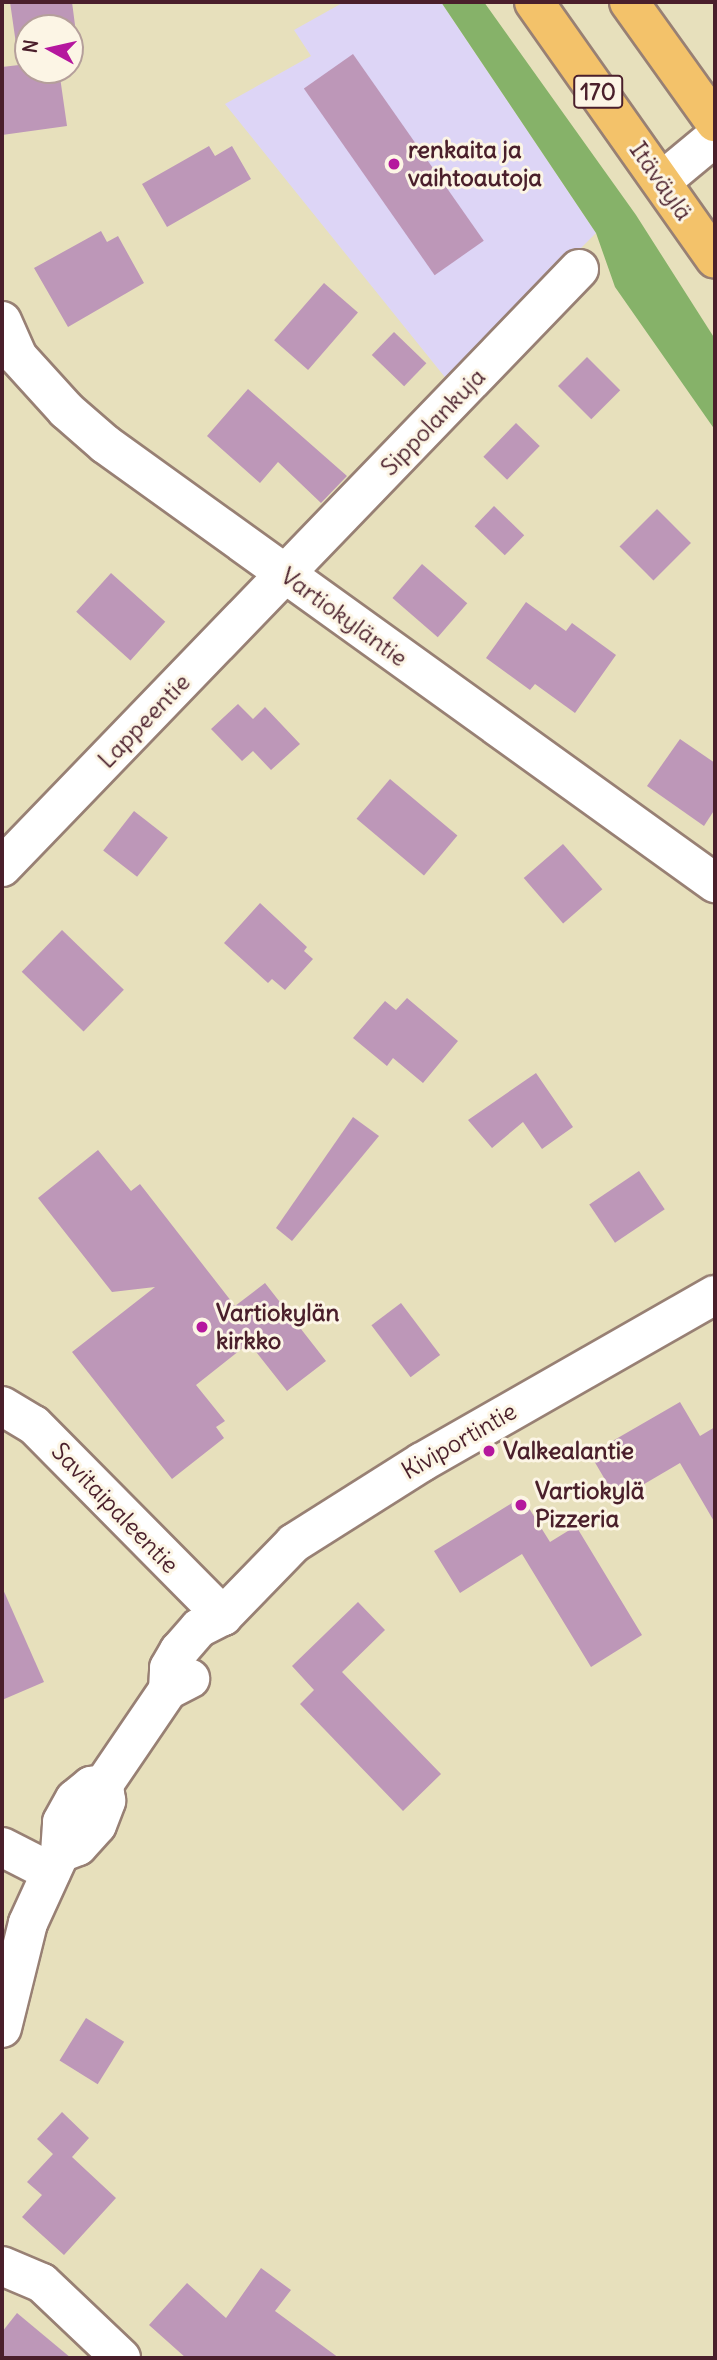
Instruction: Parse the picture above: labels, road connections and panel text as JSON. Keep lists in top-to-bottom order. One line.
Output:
{"streets":{"main road":["170","Itäväylä"],"street":["Sippolankuja","Vartiokyläntie","Lappeentie","Kiviportintie","Savitaipaleentie"]},"crossings":[["Sippolankuja","Vartiokyläntie"],["Sippolankuja","Lappeentie"],["Vartiokyläntie","Lappeentie"],["Kiviportintie","Savitaipaleentie"]],"places":["renkaita ja vaihtoautoja","Vartiokylän kirkko","Valkealantie","Vartiokylä Pizzeria"],"north":"left"}
